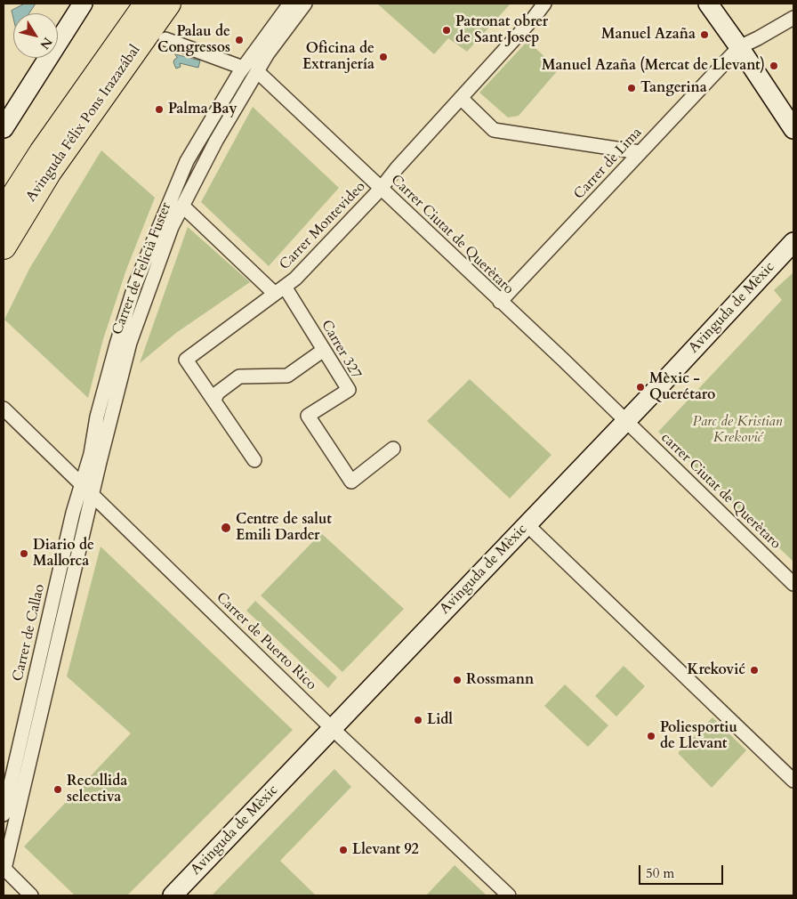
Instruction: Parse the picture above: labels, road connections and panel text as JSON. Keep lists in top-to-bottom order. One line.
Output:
{"streets":{"highway":["Avinguda Félix Pons Irazazábal"],"street":["Carrer de Lima","Carrer Montevideo","Carrer Ciutat de Querètaro","Carrer de Felicià Fuster","Avinguda de Mèxic","Carrer 327","carrer Ciutat de Querètaro","Carrer de Callao","Carrer de Puerto Rico"]},"crossings":[["Carrer de Lima","Carrer Ciutat de Querètaro"],["Carrer Montevideo","Carrer Ciutat de Querètaro"],["Carrer Montevideo","Carrer 327"],["Carrer Ciutat de Querètaro","Carrer de Felicià Fuster"],["Carrer Ciutat de Querètaro","Avinguda de Mèxic"],["Carrer Ciutat de Querètaro","carrer Ciutat de Querètaro"],["Carrer de Felicià Fuster","Carrer 327"],["Carrer de Felicià Fuster","Carrer de Callao"],["Carrer de Felicià Fuster","Carrer de Puerto Rico"],["Avinguda de Mèxic","carrer Ciutat de Querètaro"],["Avinguda de Mèxic","Carrer de Puerto Rico"],["Carrer de Callao","Carrer de Puerto Rico"]],"parks":["Parc de Kristian Kreković"],"places":["Patronat obrer de Sant Josep","Manuel Azaña","Palau de Congressos","Oficina de Extranjería","Manuel Azaña (Mercat de Llevant)","Tangerina","Palma Bay","Mèxic - Querétaro","Centre de salut Emili Darder","Diario de Mallorca","Kreković","Rossmann","Lidl","Poliesportiu de Llevant","Recollida selectiva","Llevant 92"],"scale_bar":"50 m","north":"bottom right"}
